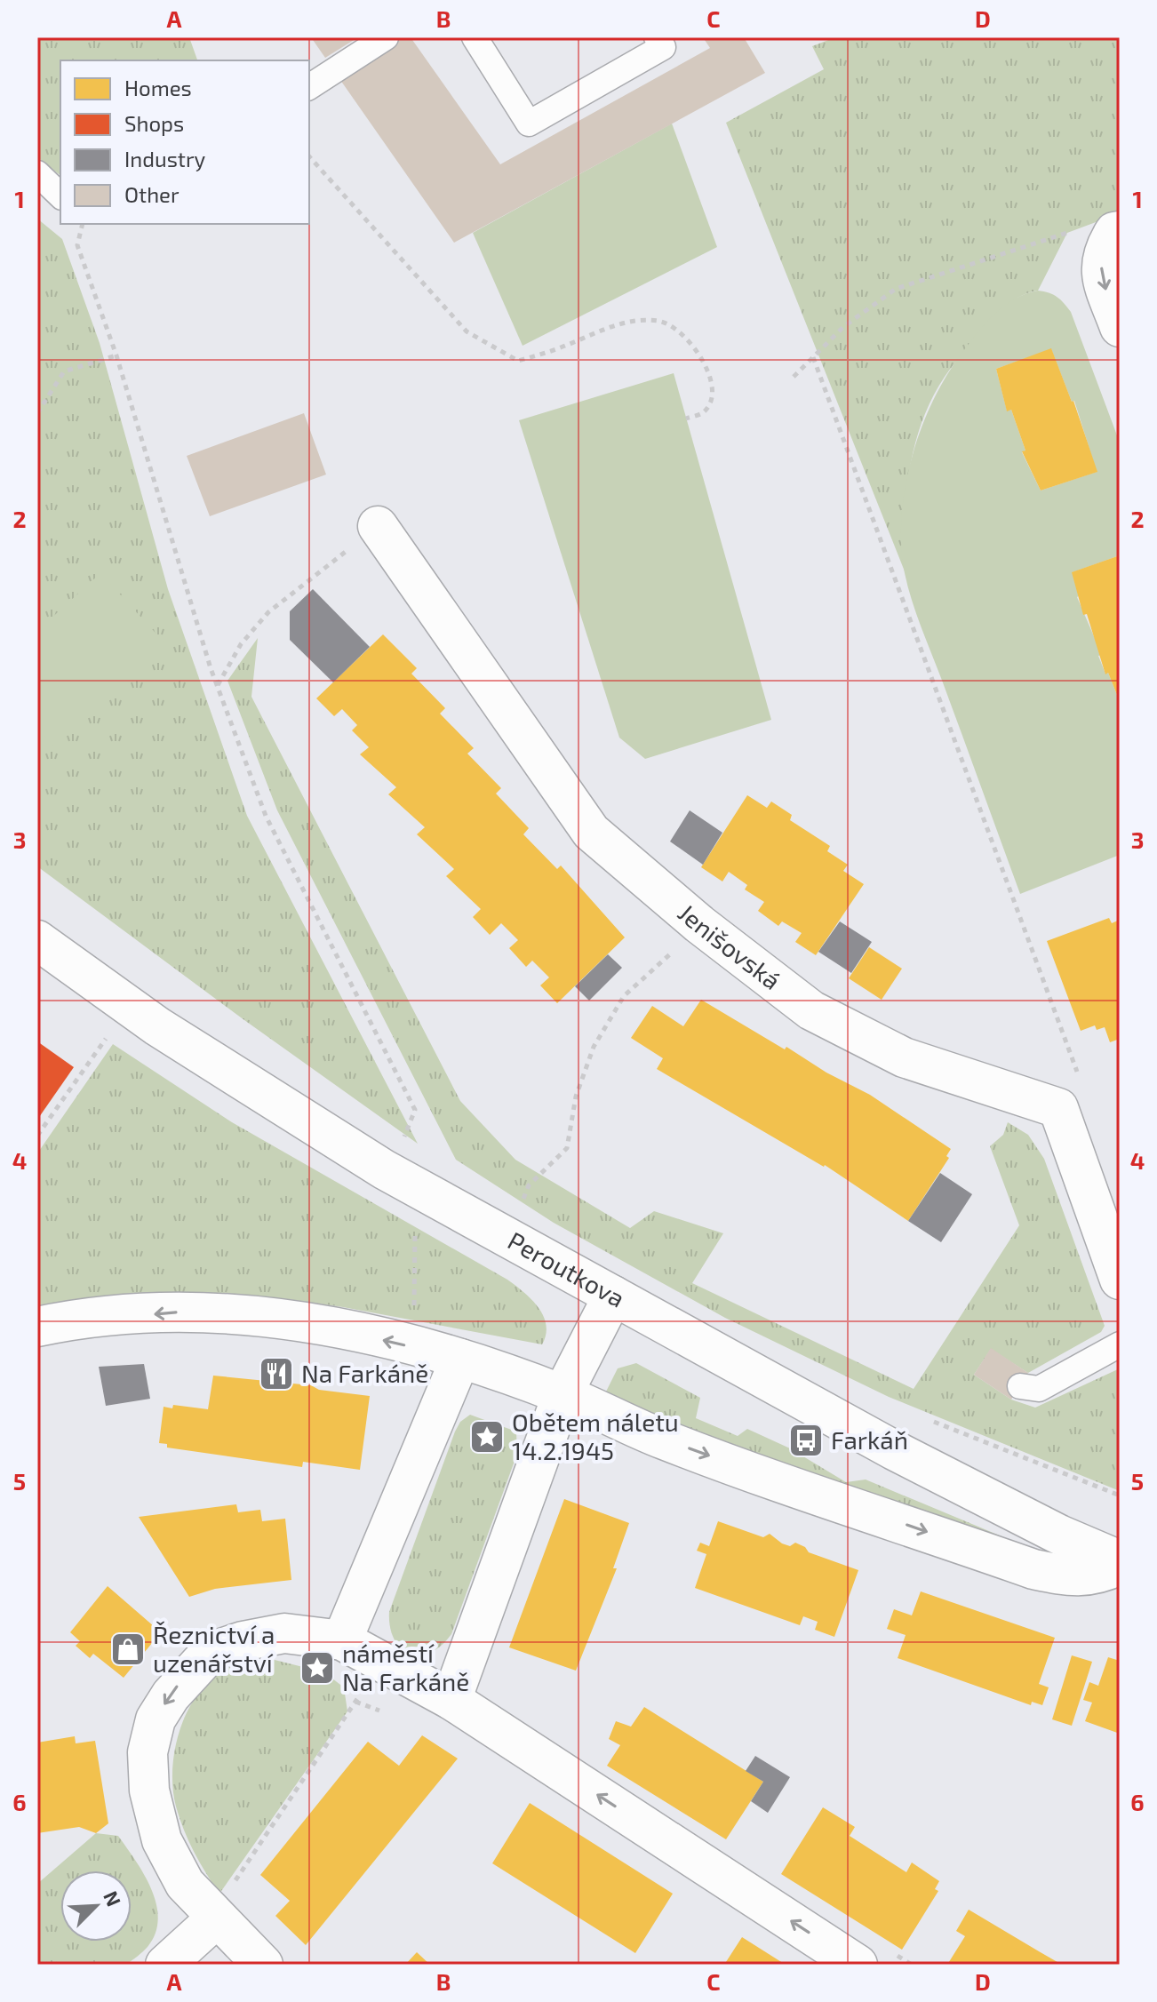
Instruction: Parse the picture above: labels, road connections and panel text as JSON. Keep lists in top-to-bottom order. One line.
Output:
{"streets":{"street":["Jenišovská","Peroutkova"]},"places":{"restaurant":["Na Farkáně"],"place":["Obětem náletu 14.2.1945","náměstí Na Farkáně"],"bus stop":["Farkáň"],"shop":["Řeznictví a uzenářství"]},"legend":["Homes","Shops","Industry","Other"],"north":"top right","grid":{"columns":["A","B","C","D"],"rows":["1","2","3","4","5","6"]}}
